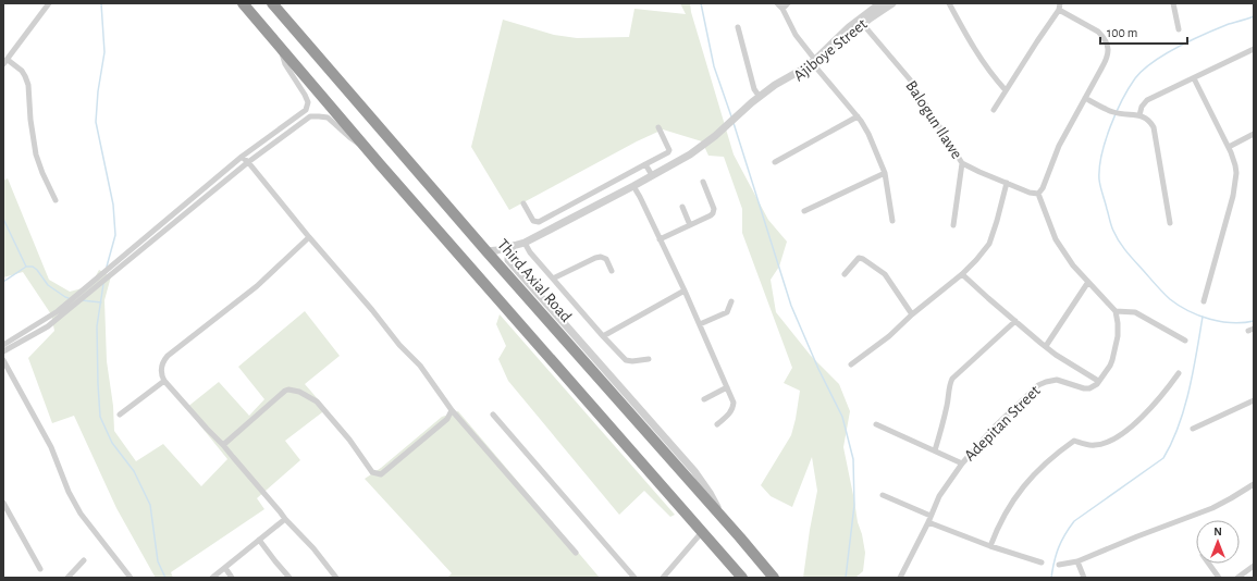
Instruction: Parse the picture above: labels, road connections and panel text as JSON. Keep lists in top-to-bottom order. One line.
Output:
{"streets":{"highway":["Third Axial Road"],"street":["Ajiboye Street","Balogun Ilawe","Adepitan Street"]},"crossings":[["Ajiboye Street","Balogun Ilawe"],["Ajiboye Street","Third Axial Road"]],"scale_bar":"100 m","north":"top"}
